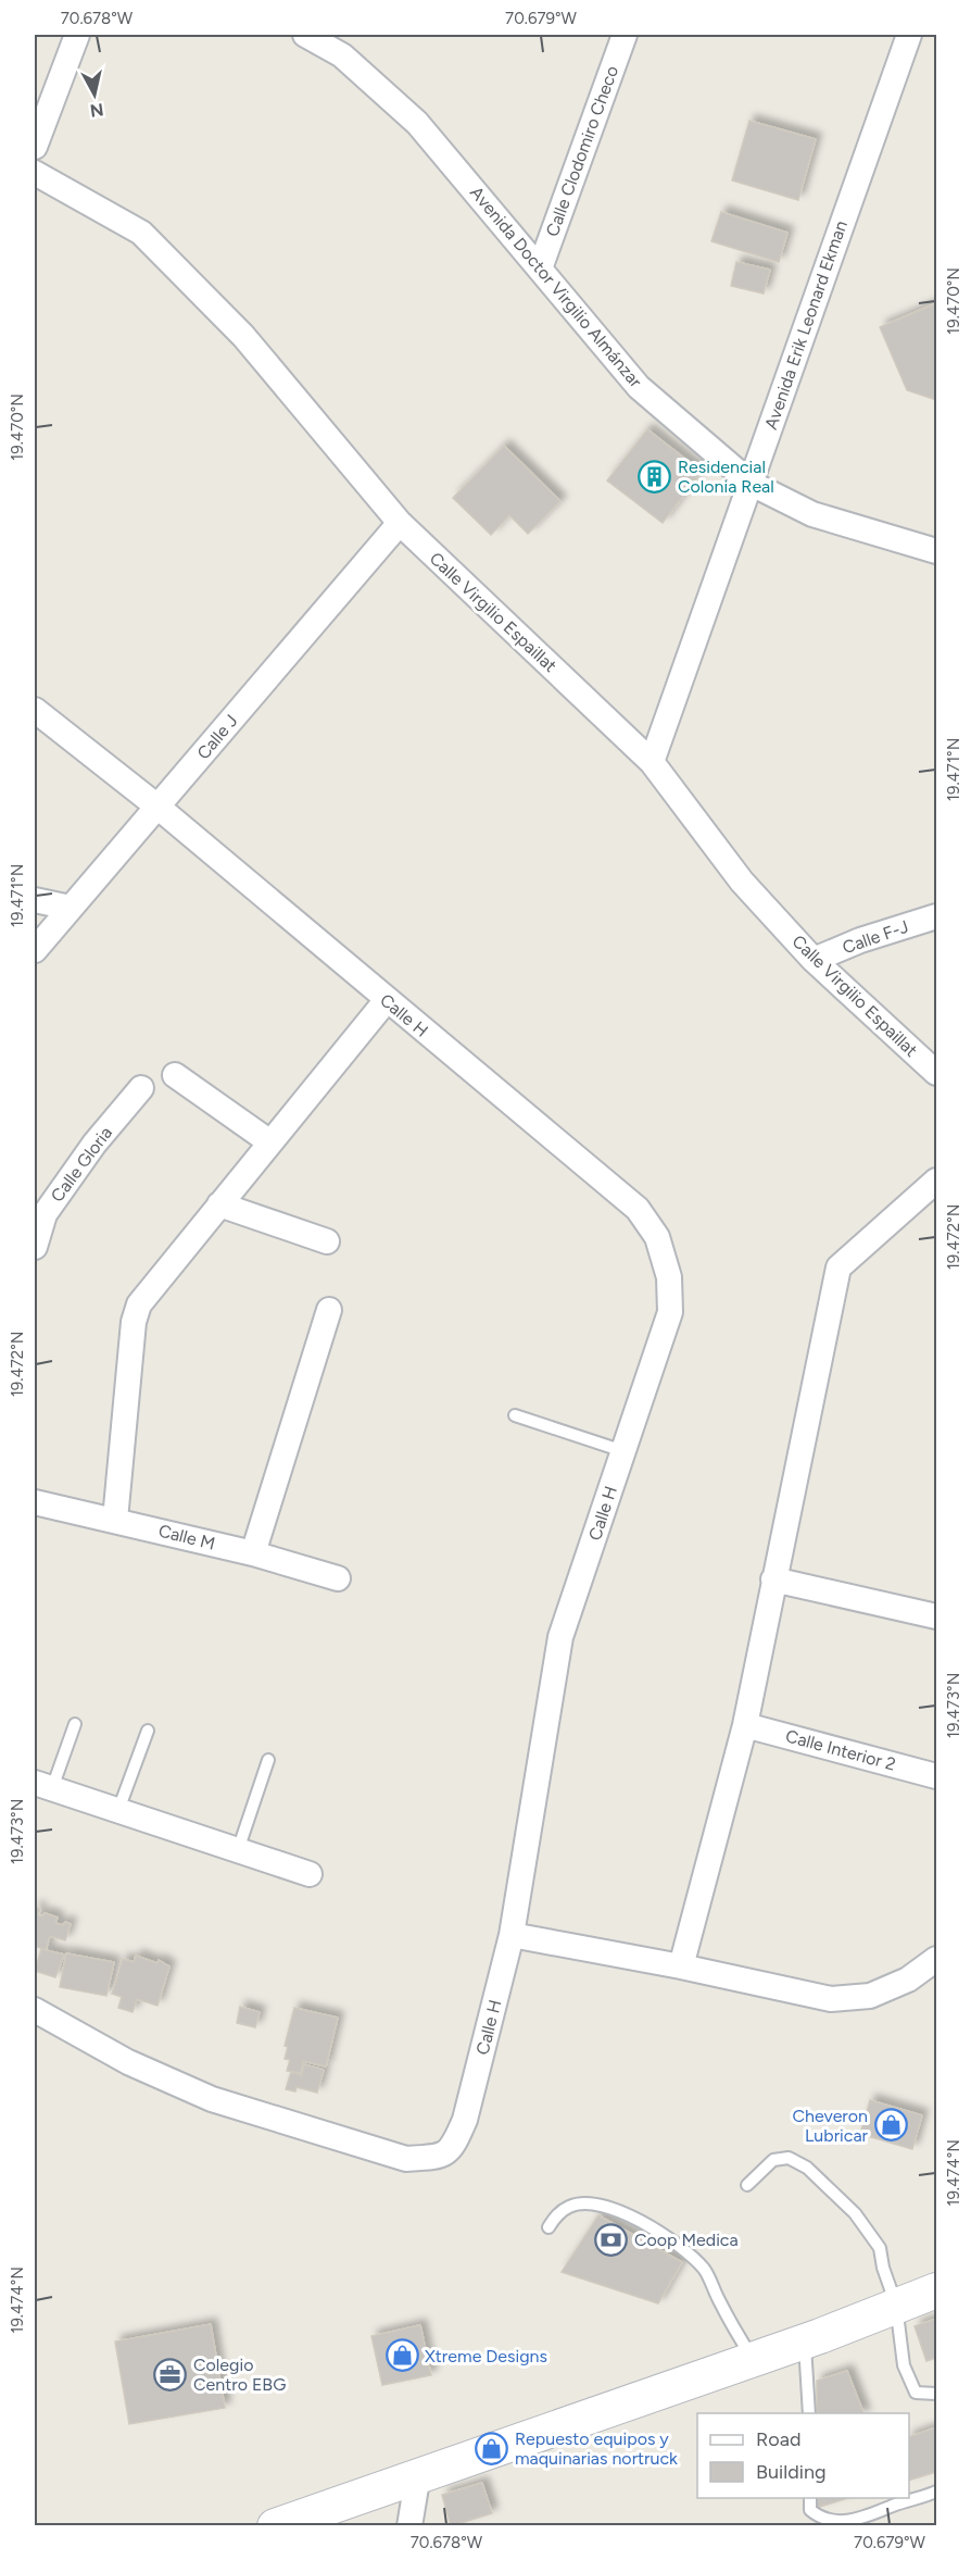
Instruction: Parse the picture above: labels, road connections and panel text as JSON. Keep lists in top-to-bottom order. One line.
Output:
{"streets":{"street":["Calle Clodomiro Checo","Avenida Doctor Virgilio Almánzar","Avenida Erik Leonard Ekman","Calle Virgilio Espaillat","Calle J","Calle F-J","Calle H","Calle Gloria","Calle M","Calle Interior 2"]},"crossings":[["Calle Clodomiro Checo","Avenida Doctor Virgilio Almánzar"],["Avenida Doctor Virgilio Almánzar","Avenida Erik Leonard Ekman"],["Avenida Erik Leonard Ekman","Calle Virgilio Espaillat"],["Calle Virgilio Espaillat","Calle J"],["Calle Virgilio Espaillat","Calle F-J"],["Calle J","Calle H"]],"places":{"building":["Residencial Colonia Real"],"shop":["Cheveron Lubricar","Xtreme Designs","Repuesto equipos y maquinarias nortruck"],"bank":["Coop Medica"],"office":["Colegio Centro EBG"]},"legend":["Road","Building"],"north":"bottom","coordinates":["70.678°W","70.679°W","19.470°N","19.471°N","19.472°N","19.473°N","19.474°N"]}
